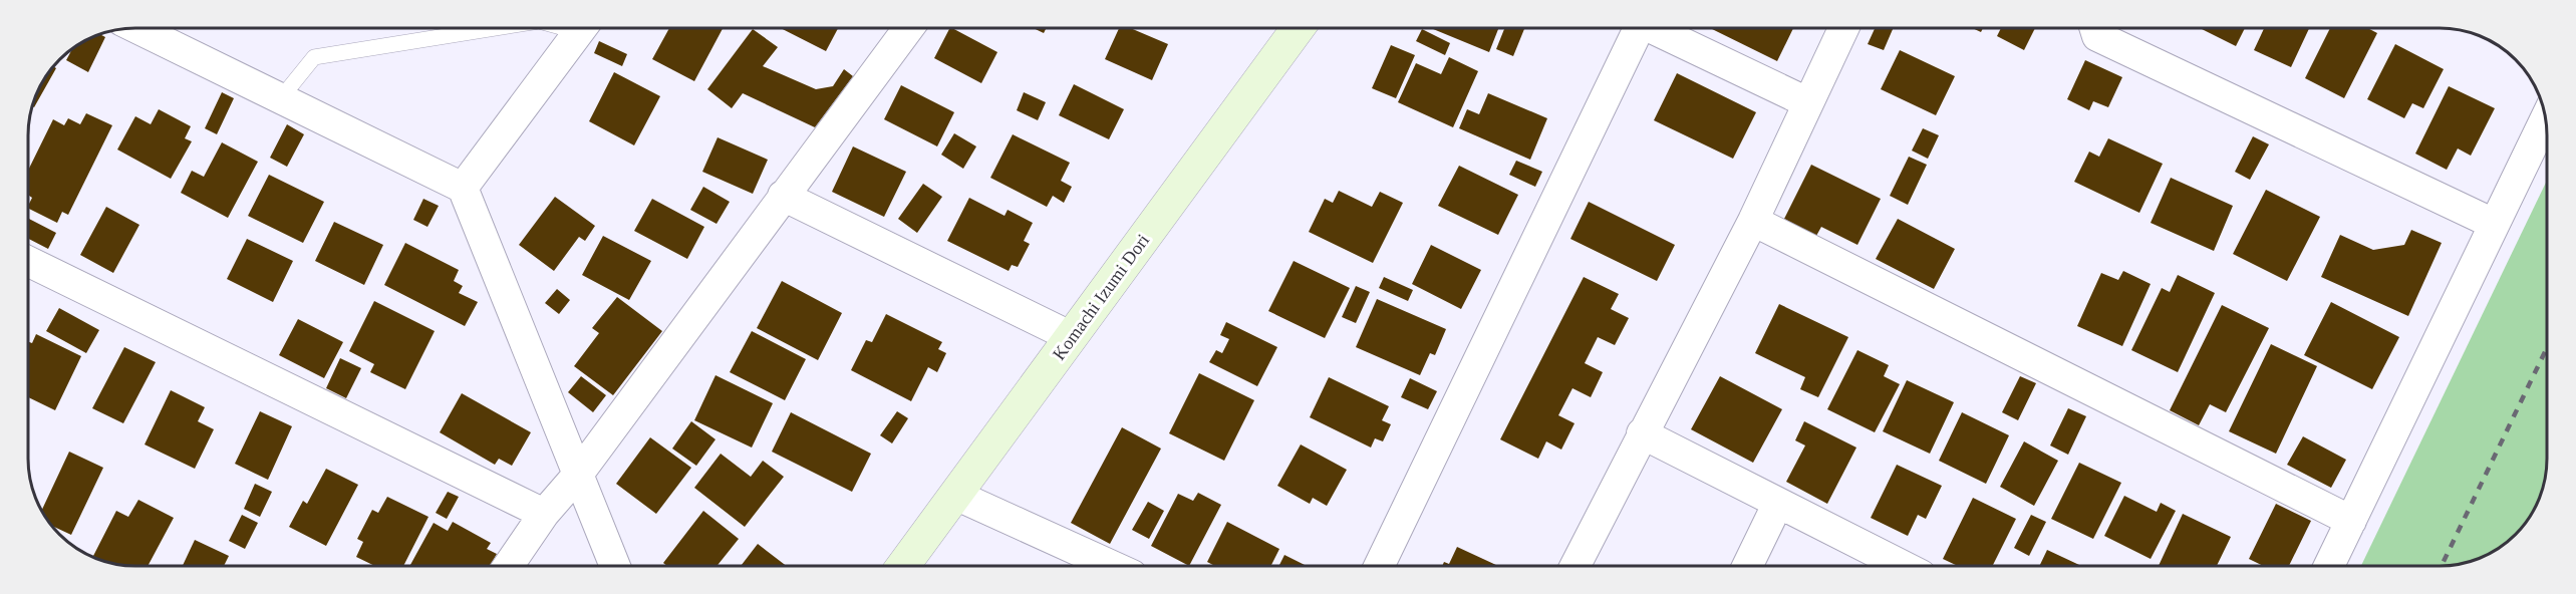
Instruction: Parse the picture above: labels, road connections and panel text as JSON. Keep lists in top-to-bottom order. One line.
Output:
{"streets":{"street":["Komachi Izumi Dori"]}}
